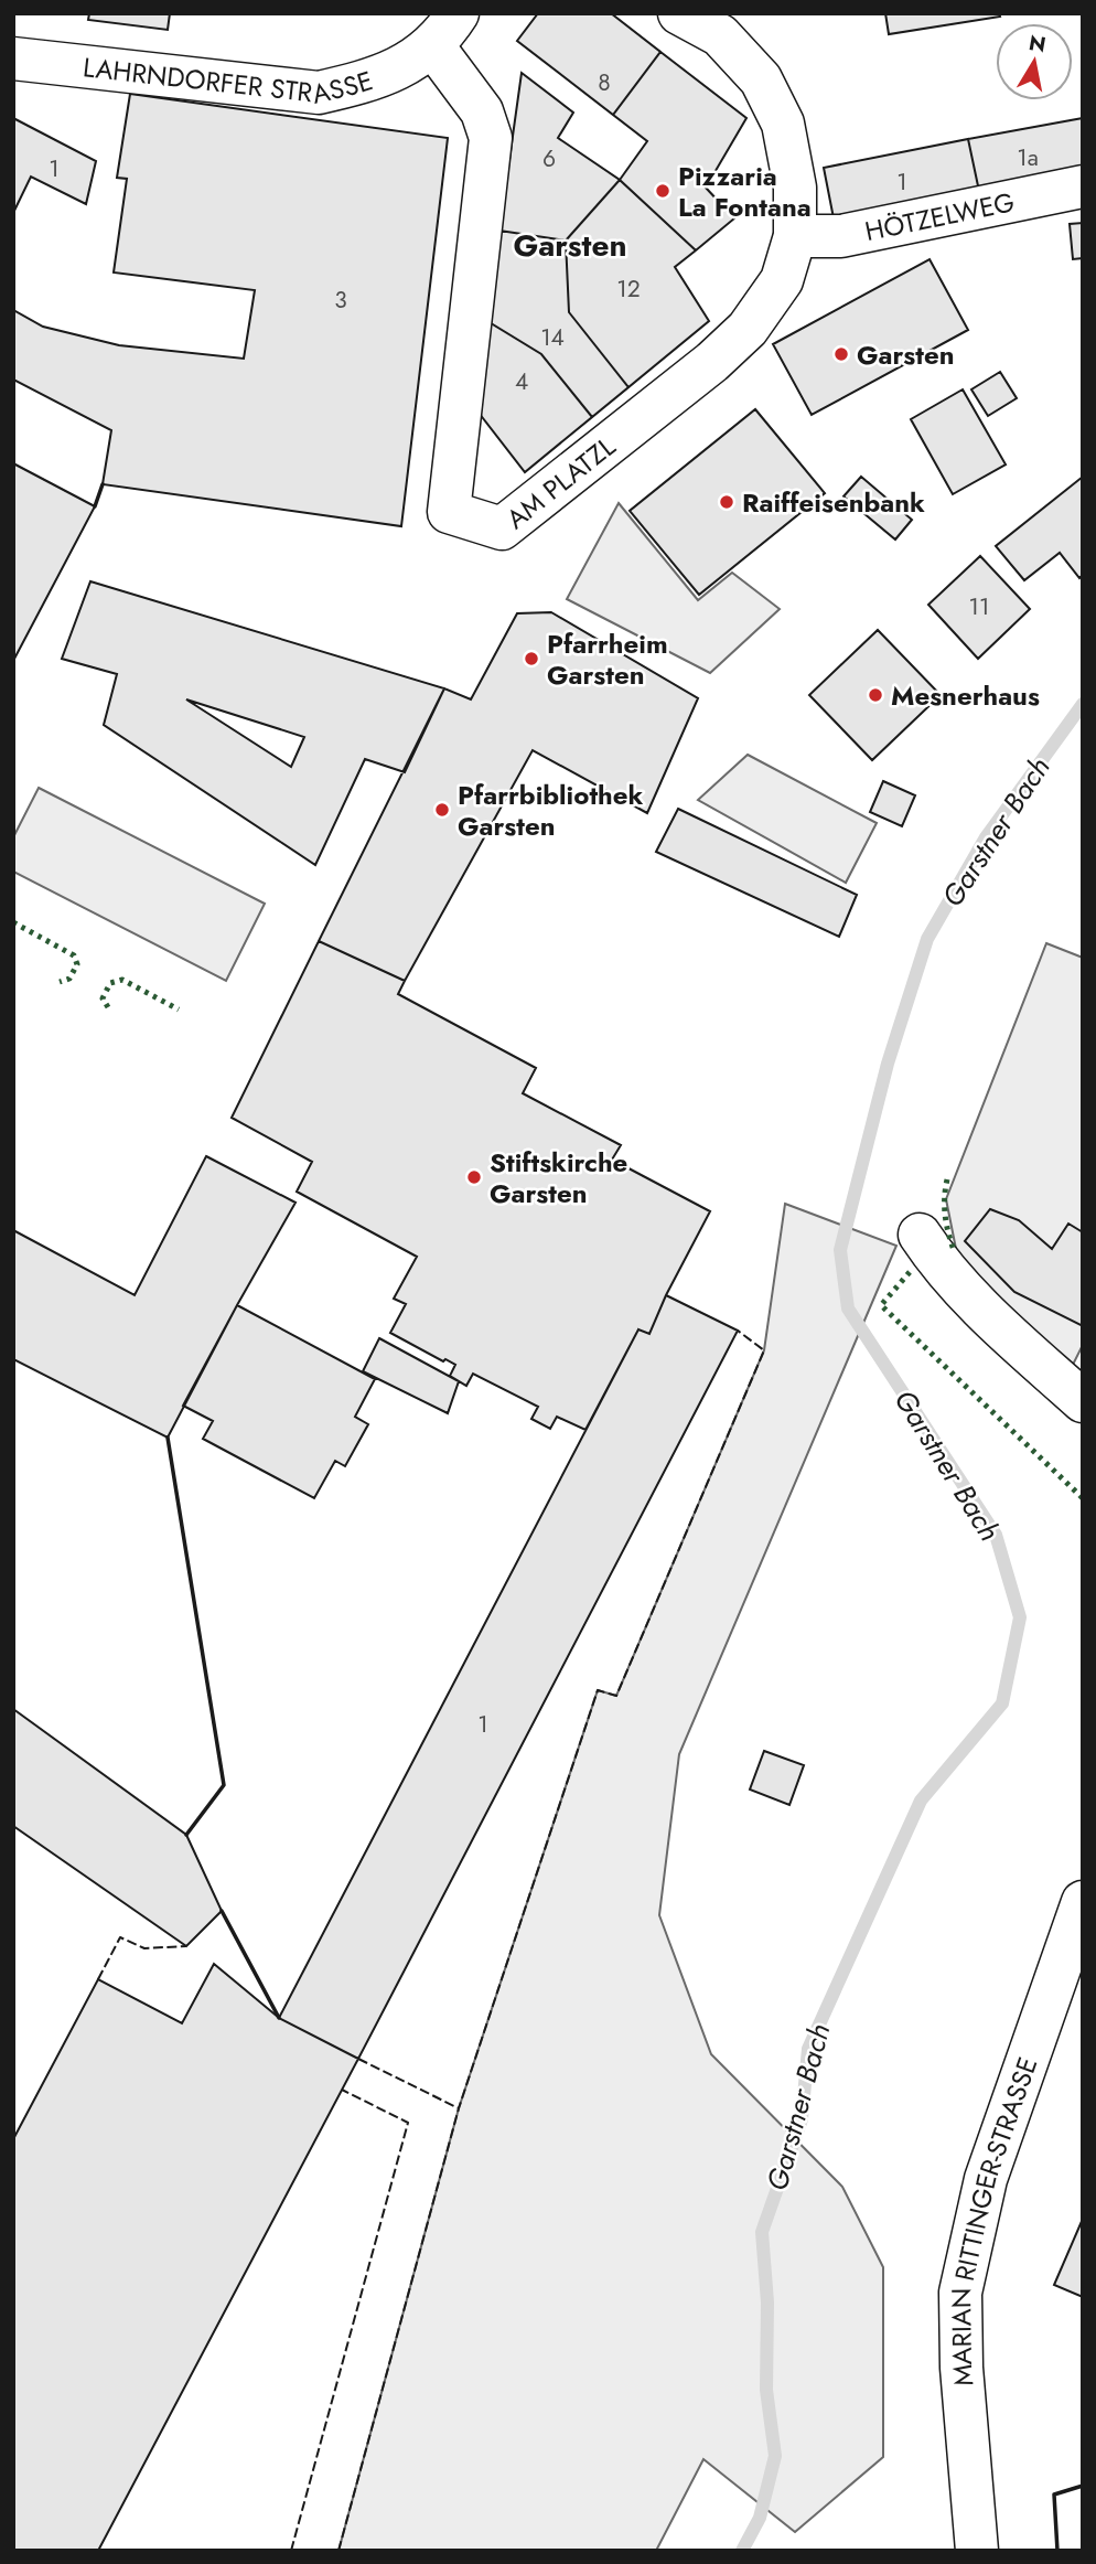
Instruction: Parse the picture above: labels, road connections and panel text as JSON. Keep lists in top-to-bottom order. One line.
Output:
{"streets":{"street":["LAHRNDORFER STRASSE","HÖTZELWEG","AM PLATZL","MARIAN RITTINGER-STRASSE"]},"crossings":[["LAHRNDORFER STRASSE","AM PLATZL"],["HÖTZELWEG","AM PLATZL"]],"districts":["Garsten"],"water":["Garstner Bach"],"places":["Pizzaria La Fontana","Garsten","Raiffeisenbank","Pfarrheim Garsten","Mesnerhaus","Pfarrbibliothek Garsten","Stiftskirche Garsten"],"house_numbers":["8","1a","6","1","1","12","3","14","4","11","1"],"north":"top"}
